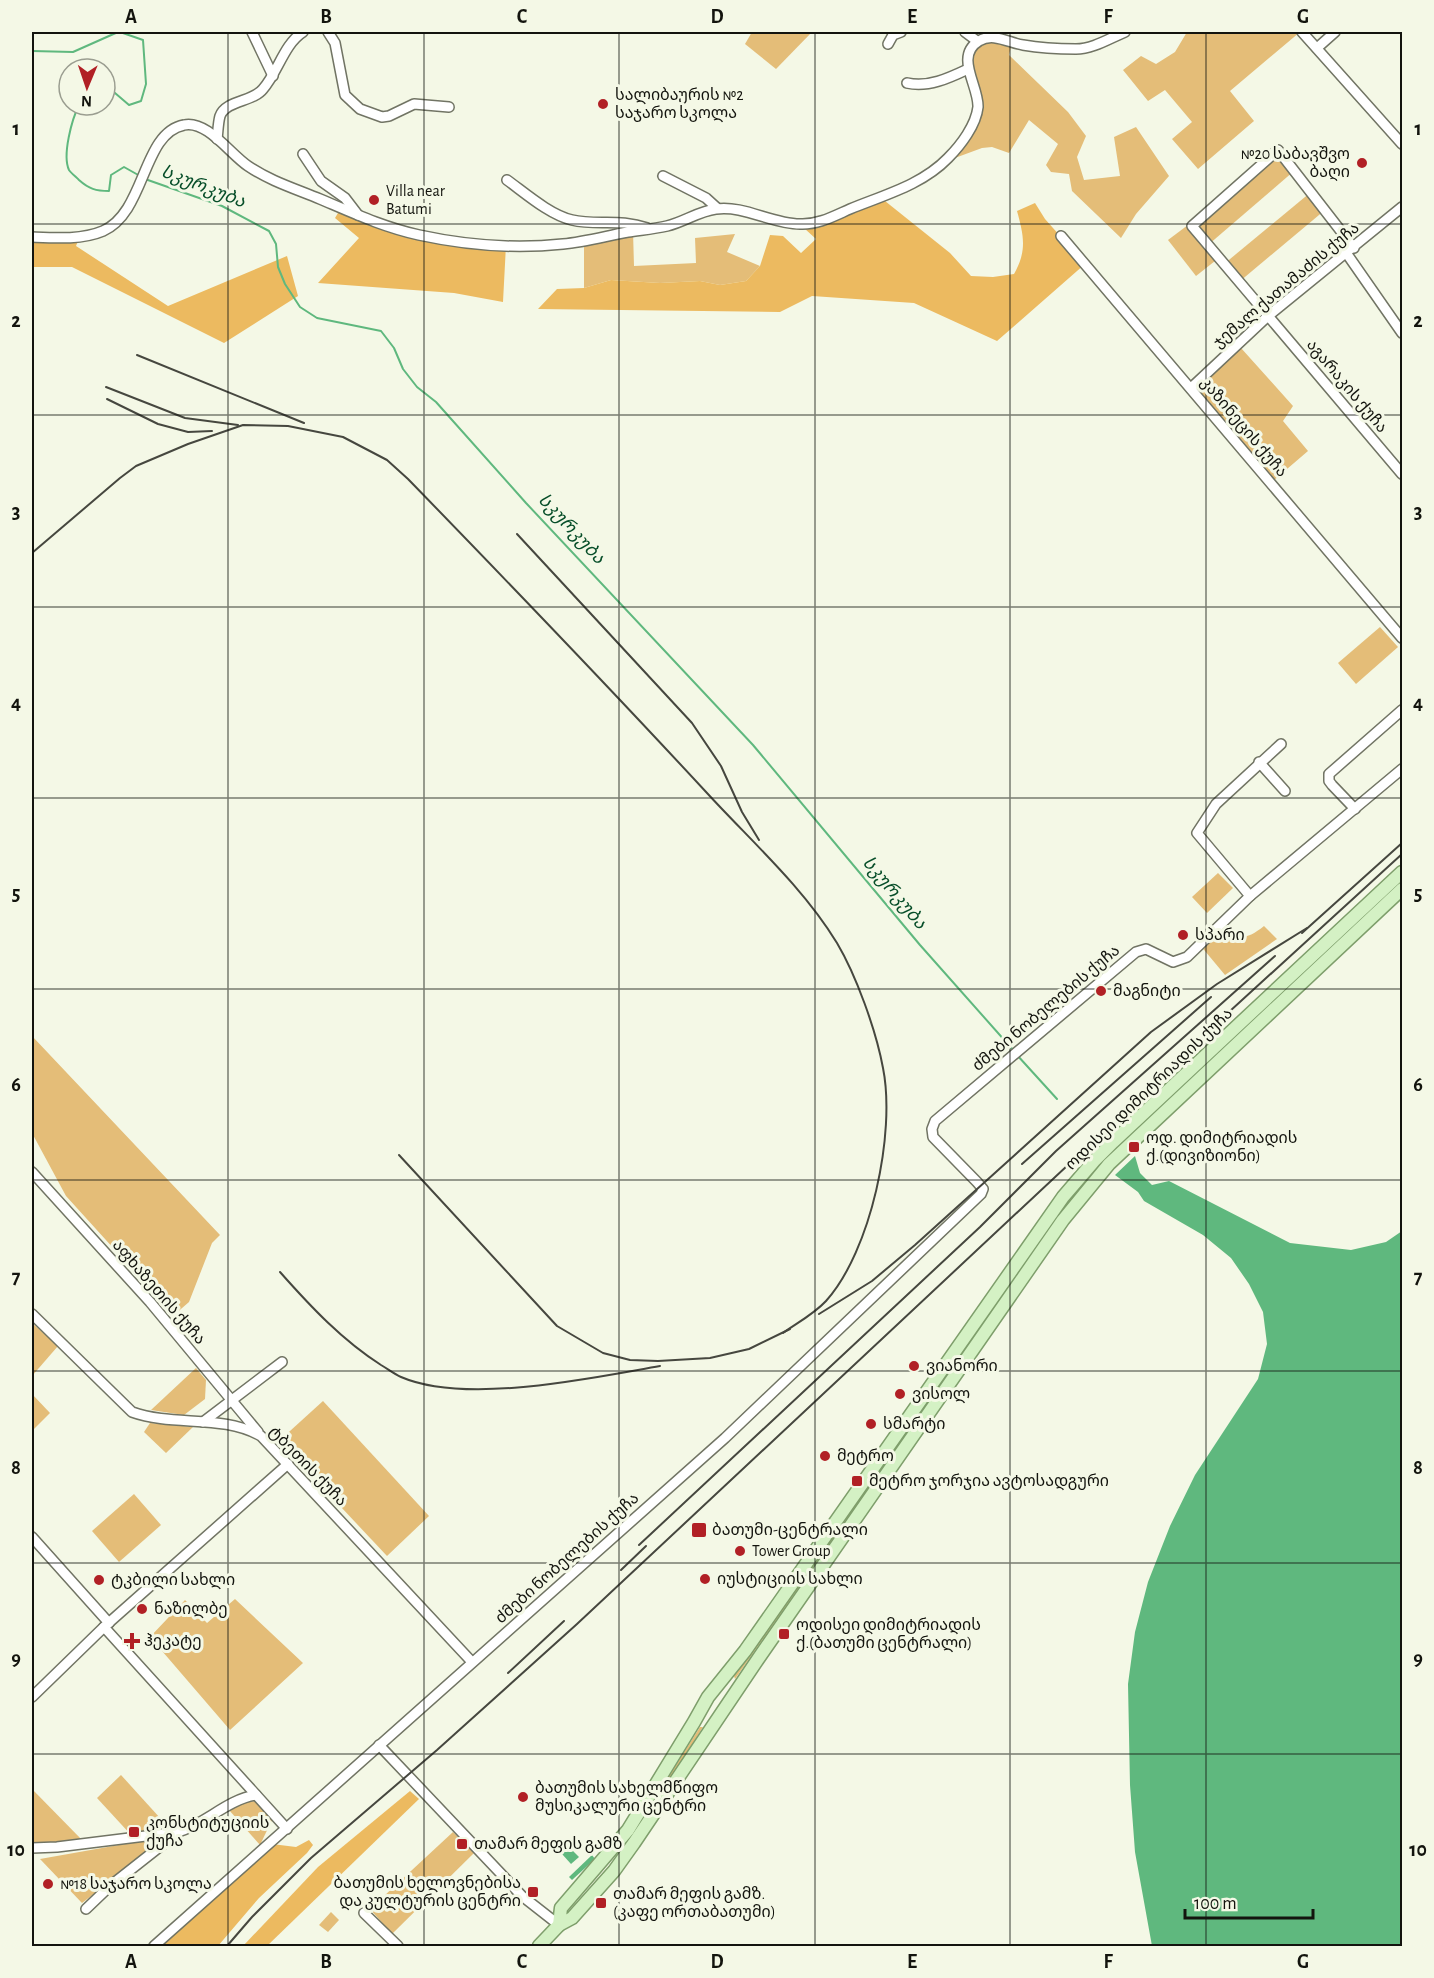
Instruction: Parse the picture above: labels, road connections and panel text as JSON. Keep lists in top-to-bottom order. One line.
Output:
{"streets":{"main road":["ოდისეი დიმიტრიადის ქუჩა"],"street":["ჯემალ ქათამაძის ქუჩა","აგარაკის ქუჩა","კაზინეცის ქუჩა","ძმები ნობელების ქუჩა","აფხაზეთის ქუჩა","ტბეთის ქუჩა"]},"crossings":[["ჯემალ ქათამაძის ქუჩა","აგარაკის ქუჩა"],["ჯემალ ქათამაძის ქუჩა","კაზინეცის ქუჩა"],["ძმები ნობელების ქუჩა","ტბეთის ქუჩა"],["აფხაზეთის ქუჩა","ტბეთის ქუჩა"]],"water":["სკურკუბა"],"places":{"other":["სალიბაურის №2 საჯარო სკოლა","№20 საბავშვო ბაღი","Villa near Batumi","სპარი","მაგნიტი","ვიანორი","ვისოლ","სმარტი","მეტრო","Tower Group","იუსტიციის სახლი","ტკბილი სახლი","ნაზილბე","ბათუმის სახელმწიფო მუსიკალური ცენტრი","№18 საჯარო სკოლა"],"transit":["ოდ. დიმიტრიადის ქ.(დივიზიონი)","მეტრო ჯორჯია ავტოსადგური","ბათუმი-ცენტრალი","ოდისეი დიმიტრიადის ქ.(ბათუმი ცენტრალი)","კონსტიტუციის ქუჩა","თამარ მეფის გამზ","ბათუმის ხელოვნებისა და კულტურის ცენტრი","თამარ მეფის გამზ. (კაფე ორთაბათუმი)"],"health":["ჰეკატე"]},"scale_bar":"100 m","north":"bottom","grid":{"columns":["A","B","C","D","E","F","G"],"rows":["1","2","3","4","5","6","7","8","9","10"]}}
